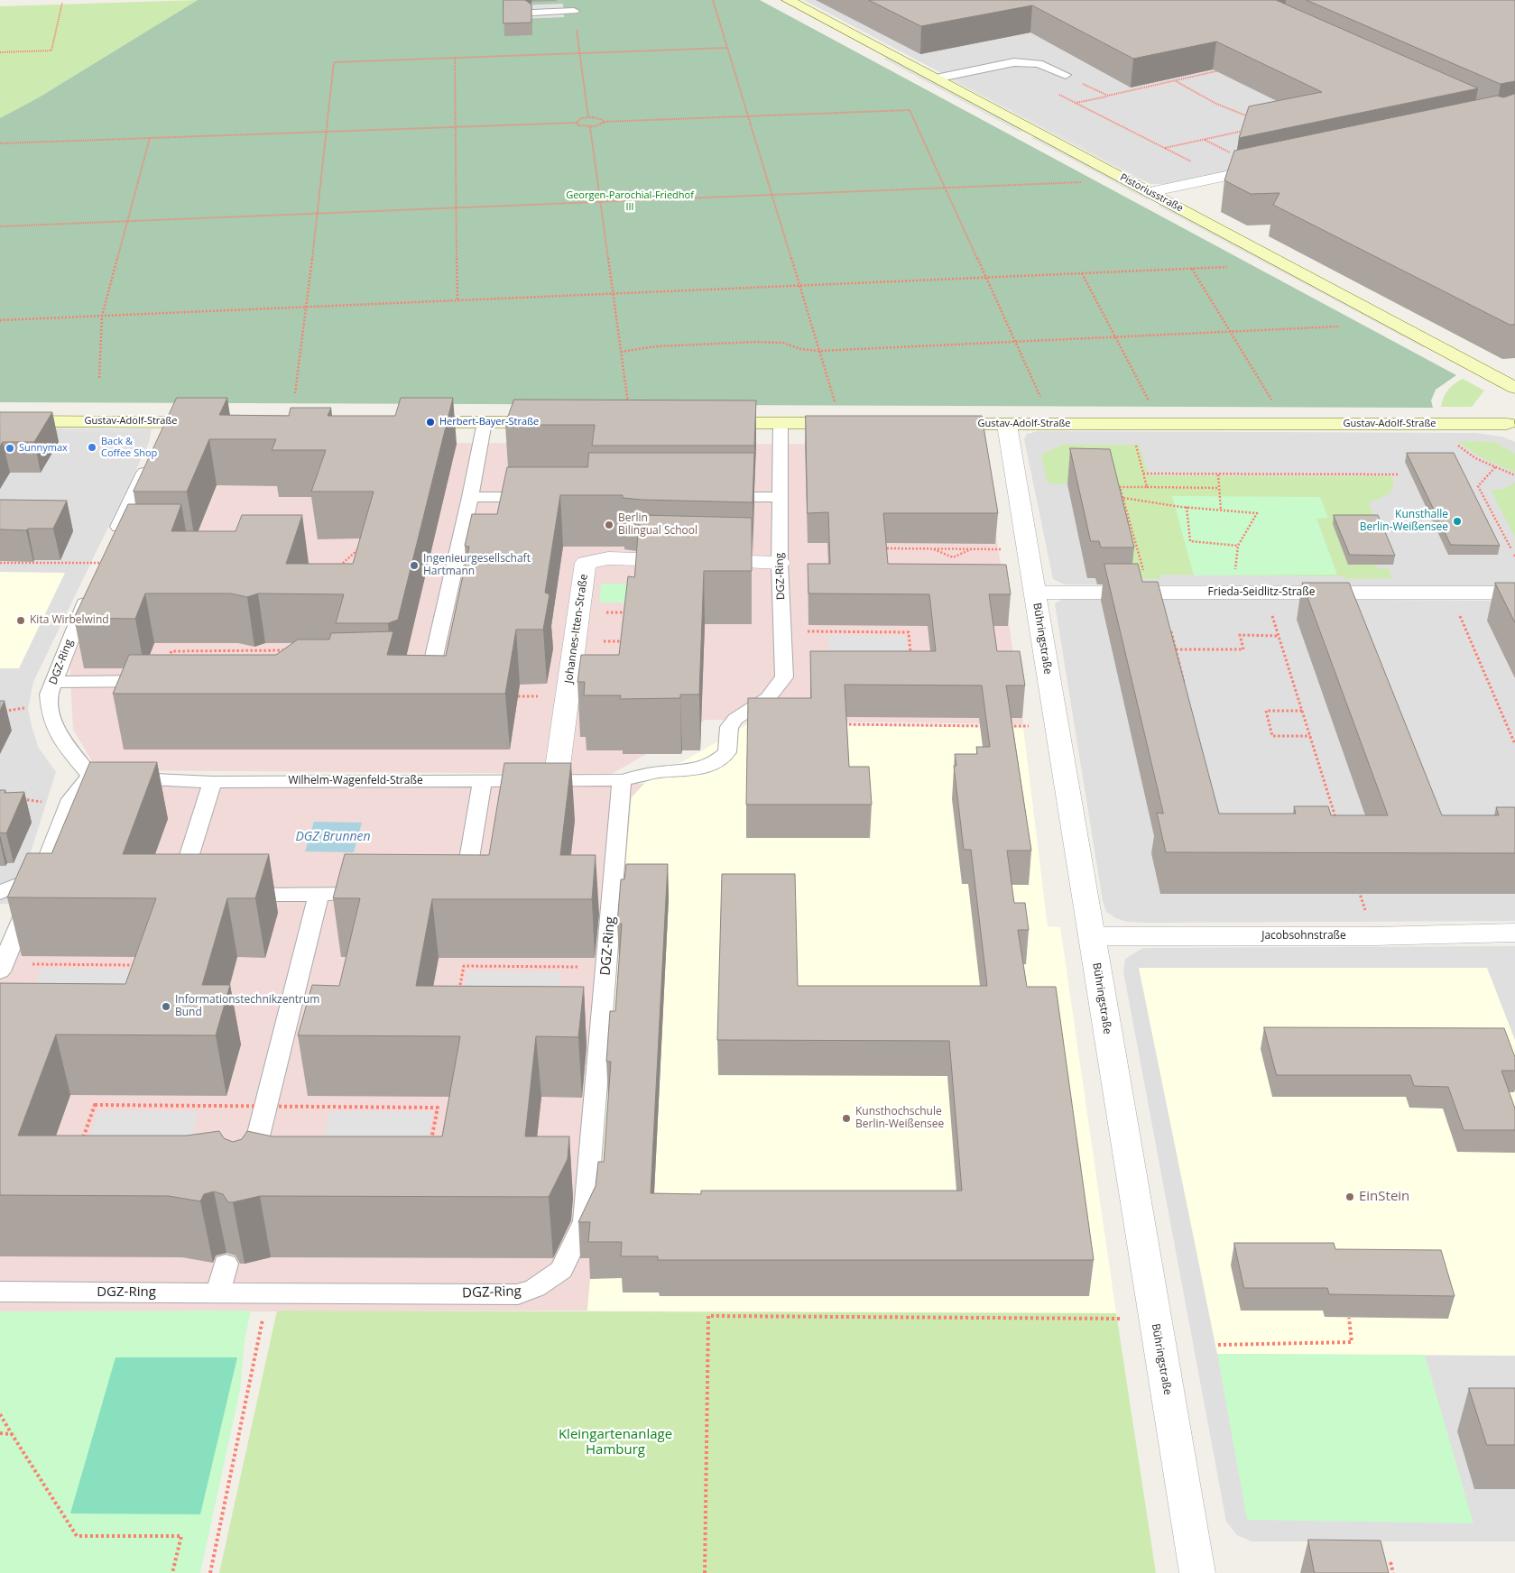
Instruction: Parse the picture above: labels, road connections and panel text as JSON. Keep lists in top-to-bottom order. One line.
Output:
{"streets":{"street":["Pistoriusstraße","Gustav-Adolf-Straße","Frieda-Seidlitz-Straße","Johannes-Itten-Straße","Bühringstraße","Jacobsohnstraße"],"lane":["DGZ-Ring","Wilhelm-Wagenfeld-Straße"]},"crossings":[["Gustav-Adolf-Straße","Bühringstraße"],["DGZ-Ring","Johannes-Itten-Straße"],["DGZ-Ring","Wilhelm-Wagenfeld-Straße"],["Frieda-Seidlitz-Straße","Bühringstraße"],["Johannes-Itten-Straße","Wilhelm-Wagenfeld-Straße"],["Bühringstraße","Jacobsohnstraße"]],"water":["DGZ Brunnen"],"parks":["Georgen-Parochial-Friedhof III","Kleingartenanlage Hamburg"],"places":["Herbert-Bayer-Straße","Back & Coffee Shop","Sunnymax","Kunsthalle Berlin-Weißensee","Berlin Bilingual School","Ingenieurgesellschaft Hartmann","Kita Wirbelwind","Informationstechnikzentrum Bund","Kunsthochschule Berlin-Weißensee","EinStein"]}
